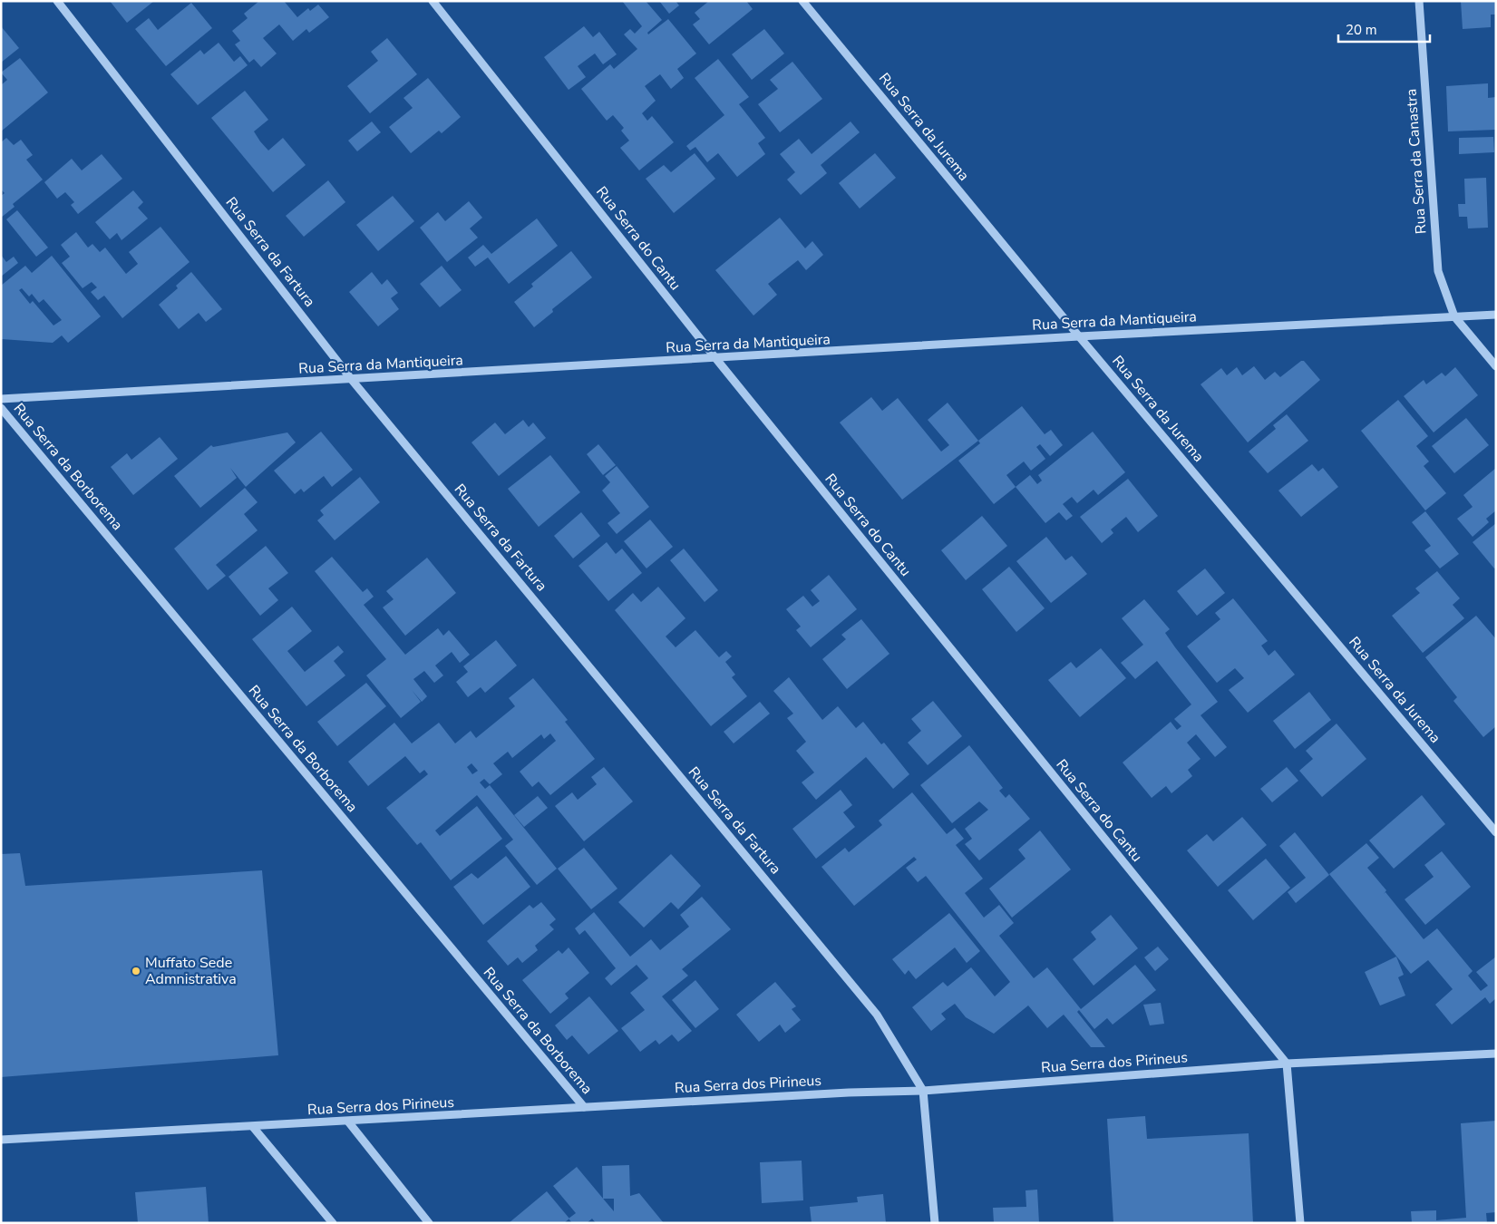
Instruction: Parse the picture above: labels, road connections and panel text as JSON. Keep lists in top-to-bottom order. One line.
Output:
{"streets":{"street":["Rua Serra da Jurema","Rua Serra da Canastra","Rua Serra do Cantu","Rua Serra da Fartura","Rua Serra da Mantiqueira","Rua Serra da Borborema","Rua Serra dos Pirineus"]},"crossings":[["Rua Serra da Jurema","Rua Serra da Mantiqueira"],["Rua Serra da Canastra","Rua Serra da Mantiqueira"],["Rua Serra do Cantu","Rua Serra da Mantiqueira"],["Rua Serra do Cantu","Rua Serra dos Pirineus"],["Rua Serra da Fartura","Rua Serra da Mantiqueira"],["Rua Serra da Fartura","Rua Serra dos Pirineus"],["Rua Serra da Borborema","Rua Serra dos Pirineus"]],"places":["Muffato Sede Admnistrativa"],"scale_bar":"20 m"}
